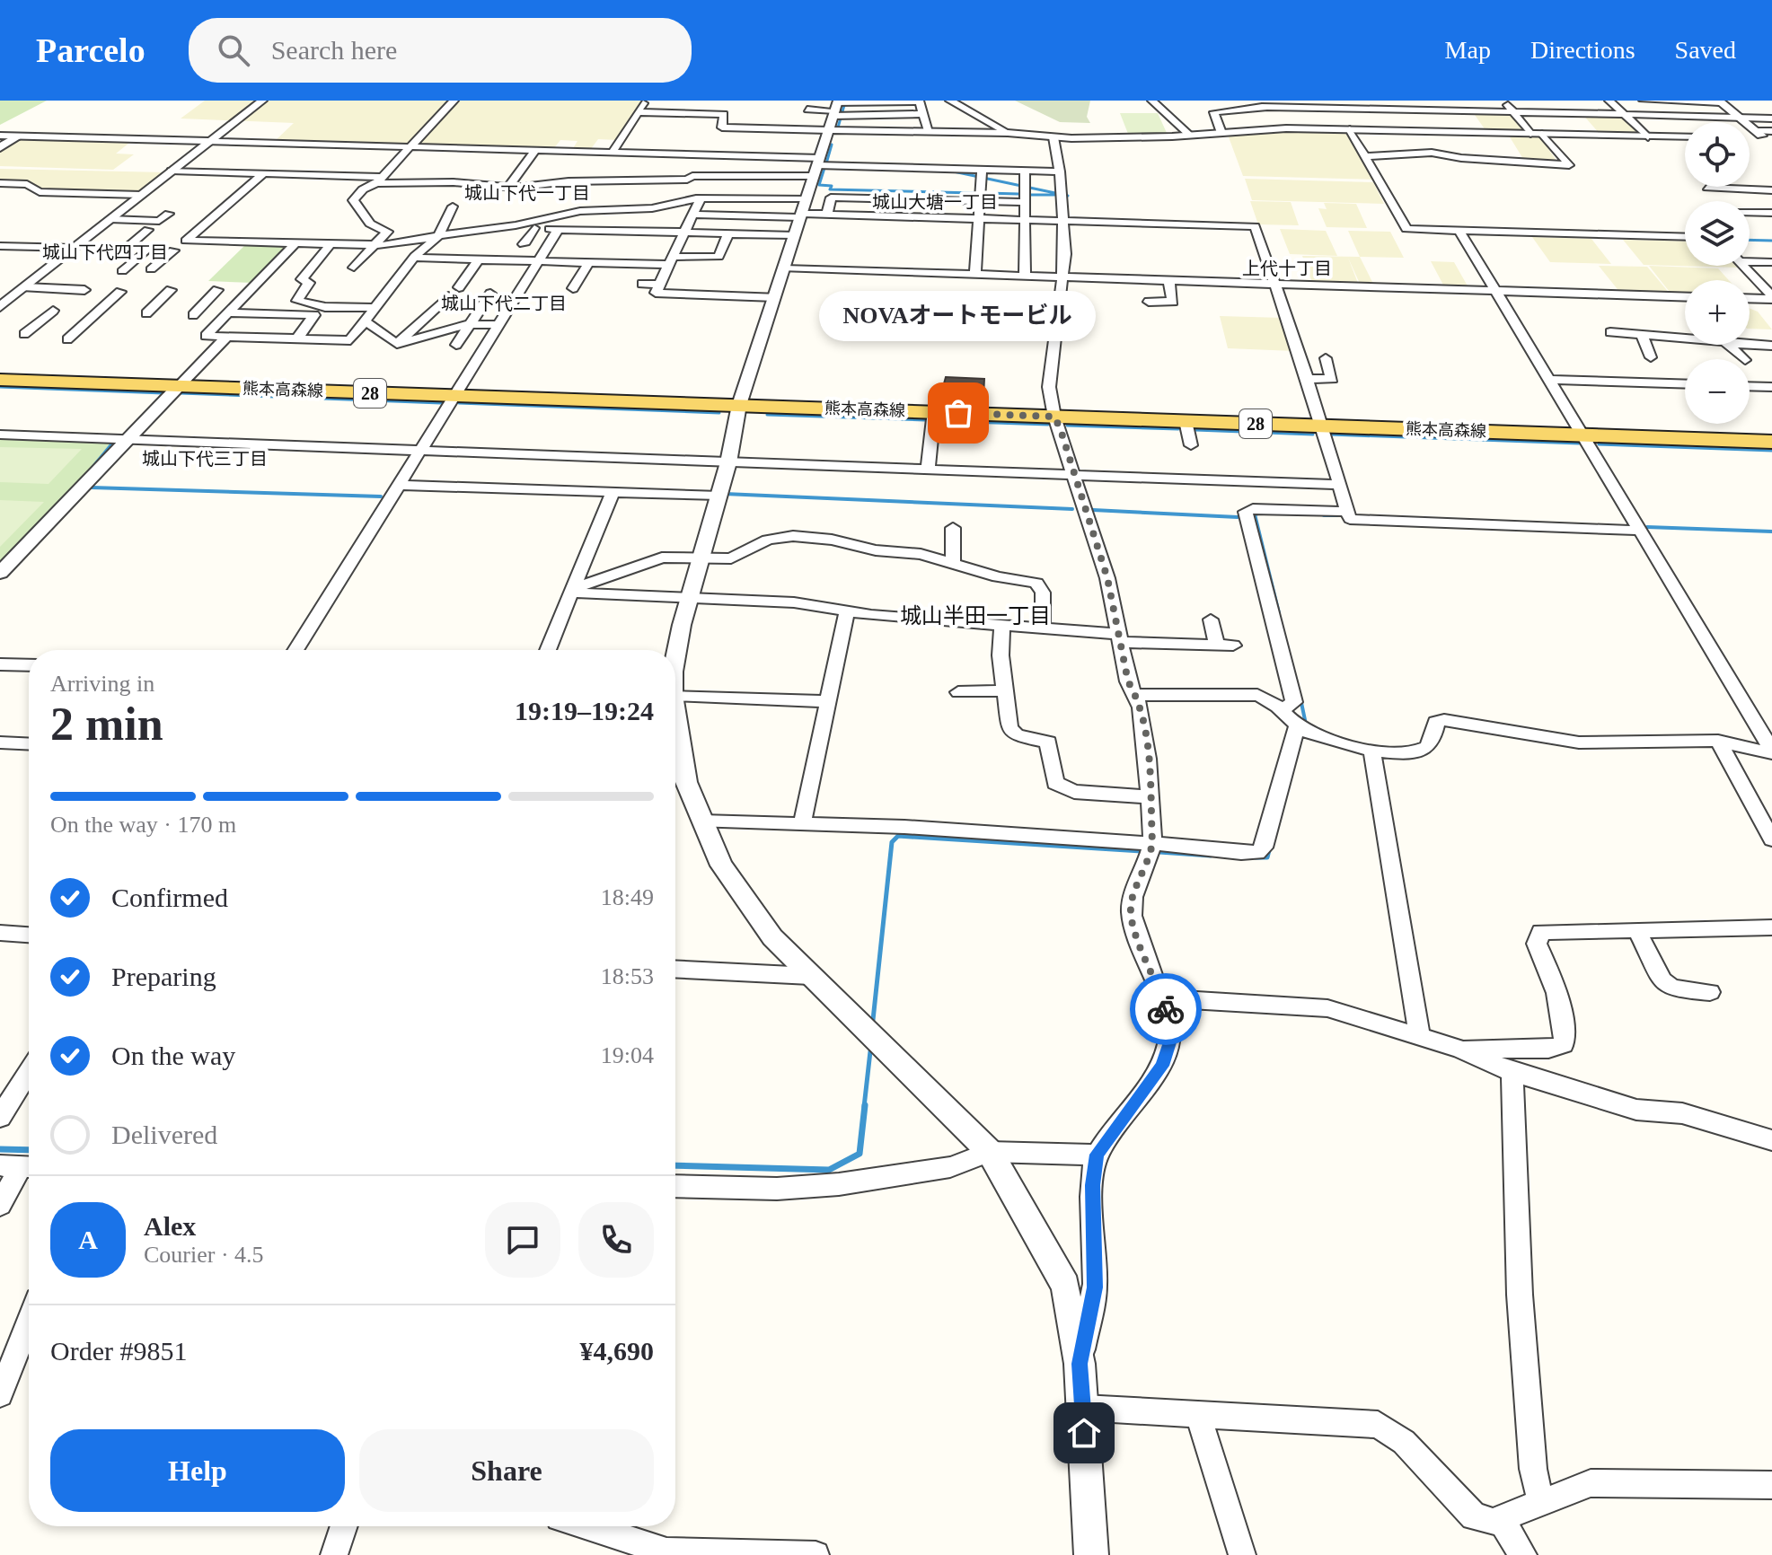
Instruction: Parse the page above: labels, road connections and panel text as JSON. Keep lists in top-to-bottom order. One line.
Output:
{"streets":{"main road":["熊本高森線","28"]},"districts":["城山下代一丁目","城山大塘一丁目","城山下代四丁目","上代十丁目","城山下代二丁目","城山下代三丁目","城山半田一丁目"],"places":["NOVAオートモービル"],"page":{"header":"Parcelo","search":"Search here","nav":["Map","Directions","Saved"],"map_buttons":["+","−"],"bubble":"NOVAオートモービル","heading":["2 min","Arriving in","19:19–19:24"],"panel":["Alex","Courier · 4.5","Order #9851","¥4,690"],"bar":"On the way · 170 m","list":[["Confirmed","18:49"],["Preparing","18:53"],["On the way","19:04"],"Delivered"],"round":"A","buttons":["Help","Share"]}}
